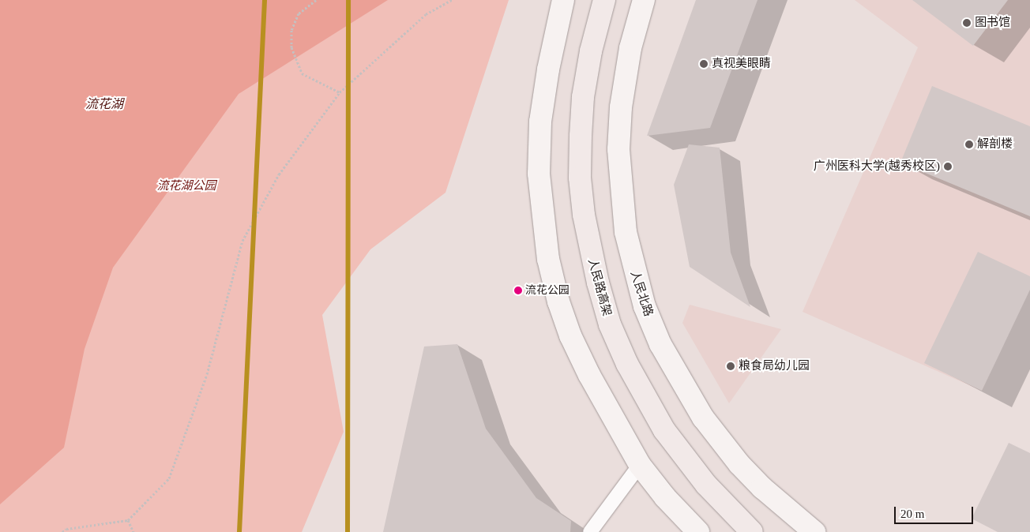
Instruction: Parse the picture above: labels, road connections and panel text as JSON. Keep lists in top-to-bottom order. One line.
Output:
{"streets":{"main road":["人民路高架","人民北路"]},"water":["流花湖"],"parks":["流花湖公园"],"places":["图书馆","真视美眼睛","解剖楼","广州医科大学(越秀校区)","流花公园","粮食局幼儿园"],"scale_bar":"20 m"}
